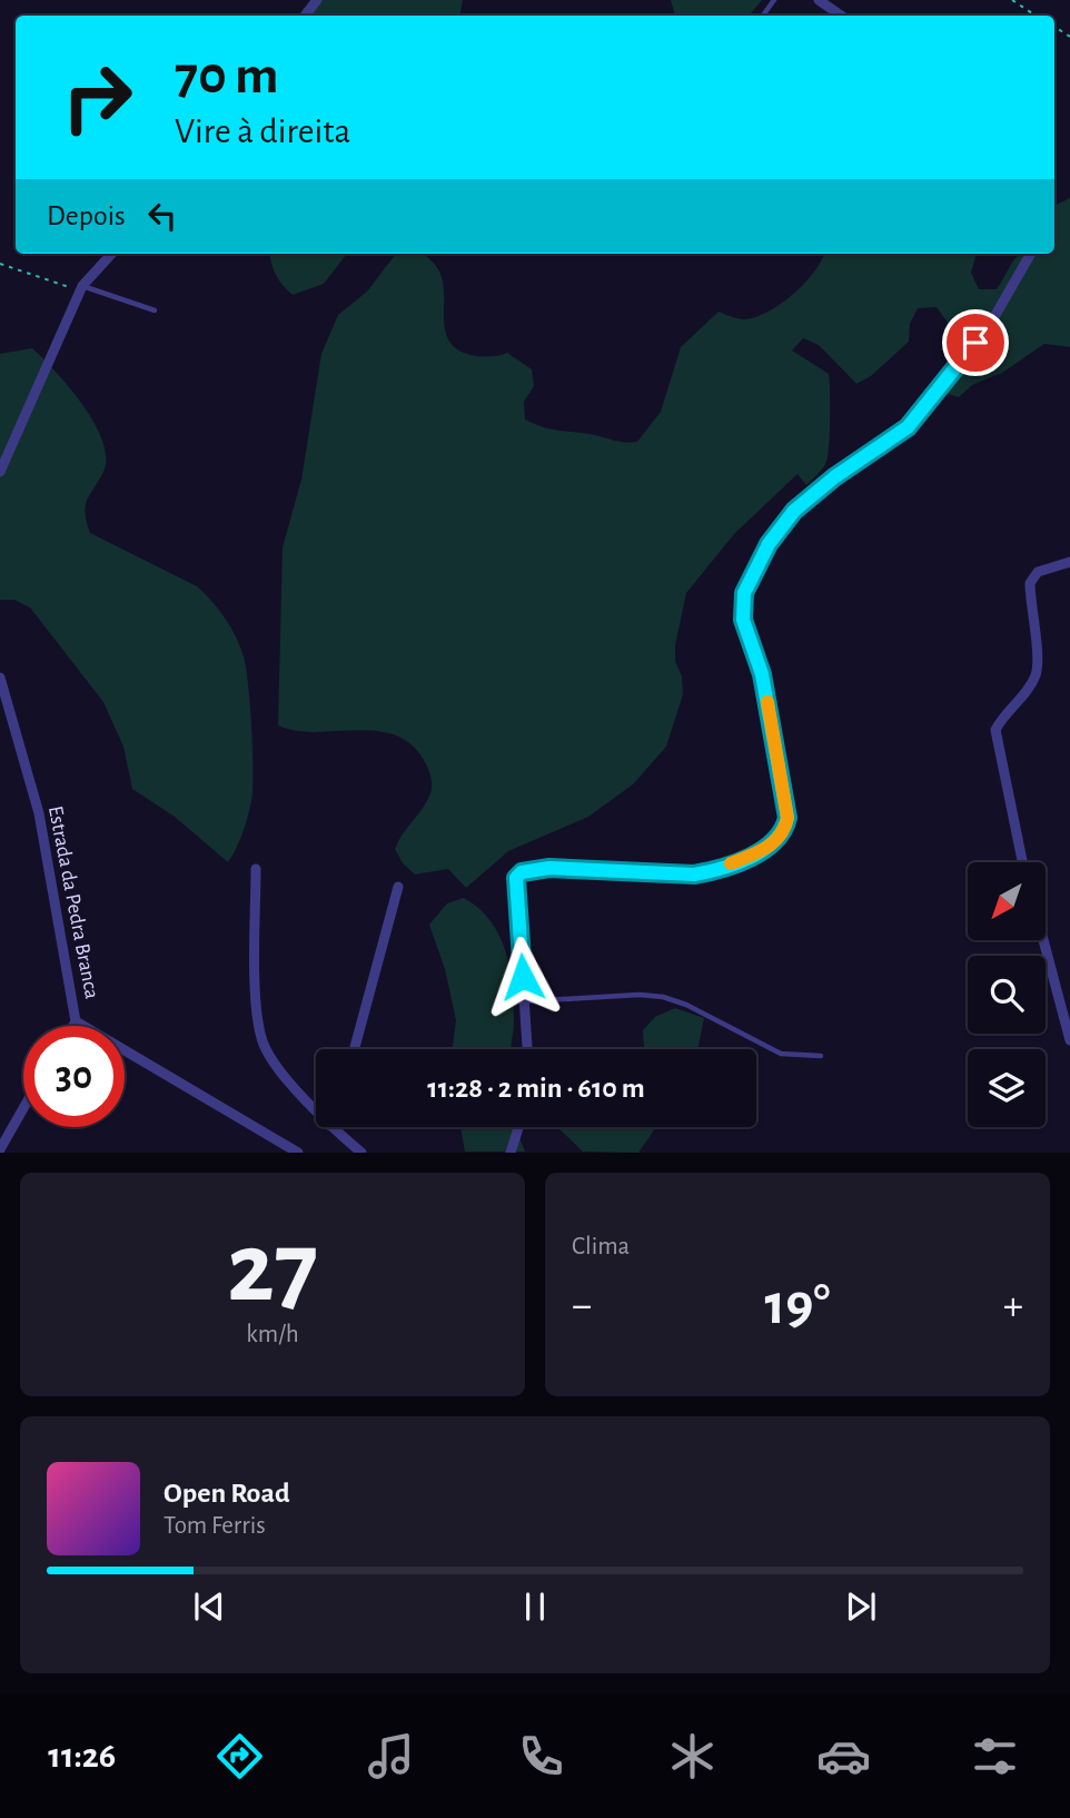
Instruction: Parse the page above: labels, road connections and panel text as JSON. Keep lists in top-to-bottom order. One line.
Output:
{"streets":{"street":["Estrada da Pedra Branca"]},"north":"bottom left","page":{"turn":["70 m","Vire à direita"],"then":"Depois","limit":"30","trip":"11:28 · 2 min · 610 m","tile":[["27","km/h"],"Clima"],"heat":["−","19°","+"],"song":["Open Road","Tom Ferris"],"tabs":"11:26"}}
